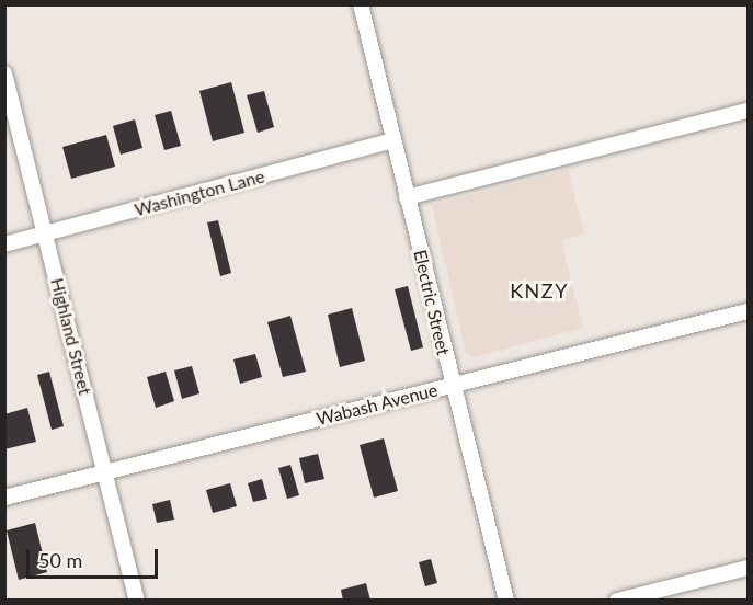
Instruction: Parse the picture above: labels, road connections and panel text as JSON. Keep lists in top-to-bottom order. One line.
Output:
{"streets":{"street":["Washington Lane","Electric Street","Highland Street","Wabash Avenue"]},"crossings":[["Washington Lane","Electric Street"],["Washington Lane","Highland Street"],["Electric Street","Wabash Avenue"],["Highland Street","Wabash Avenue"]],"districts":["KNZY"],"scale_bar":"50 m"}
